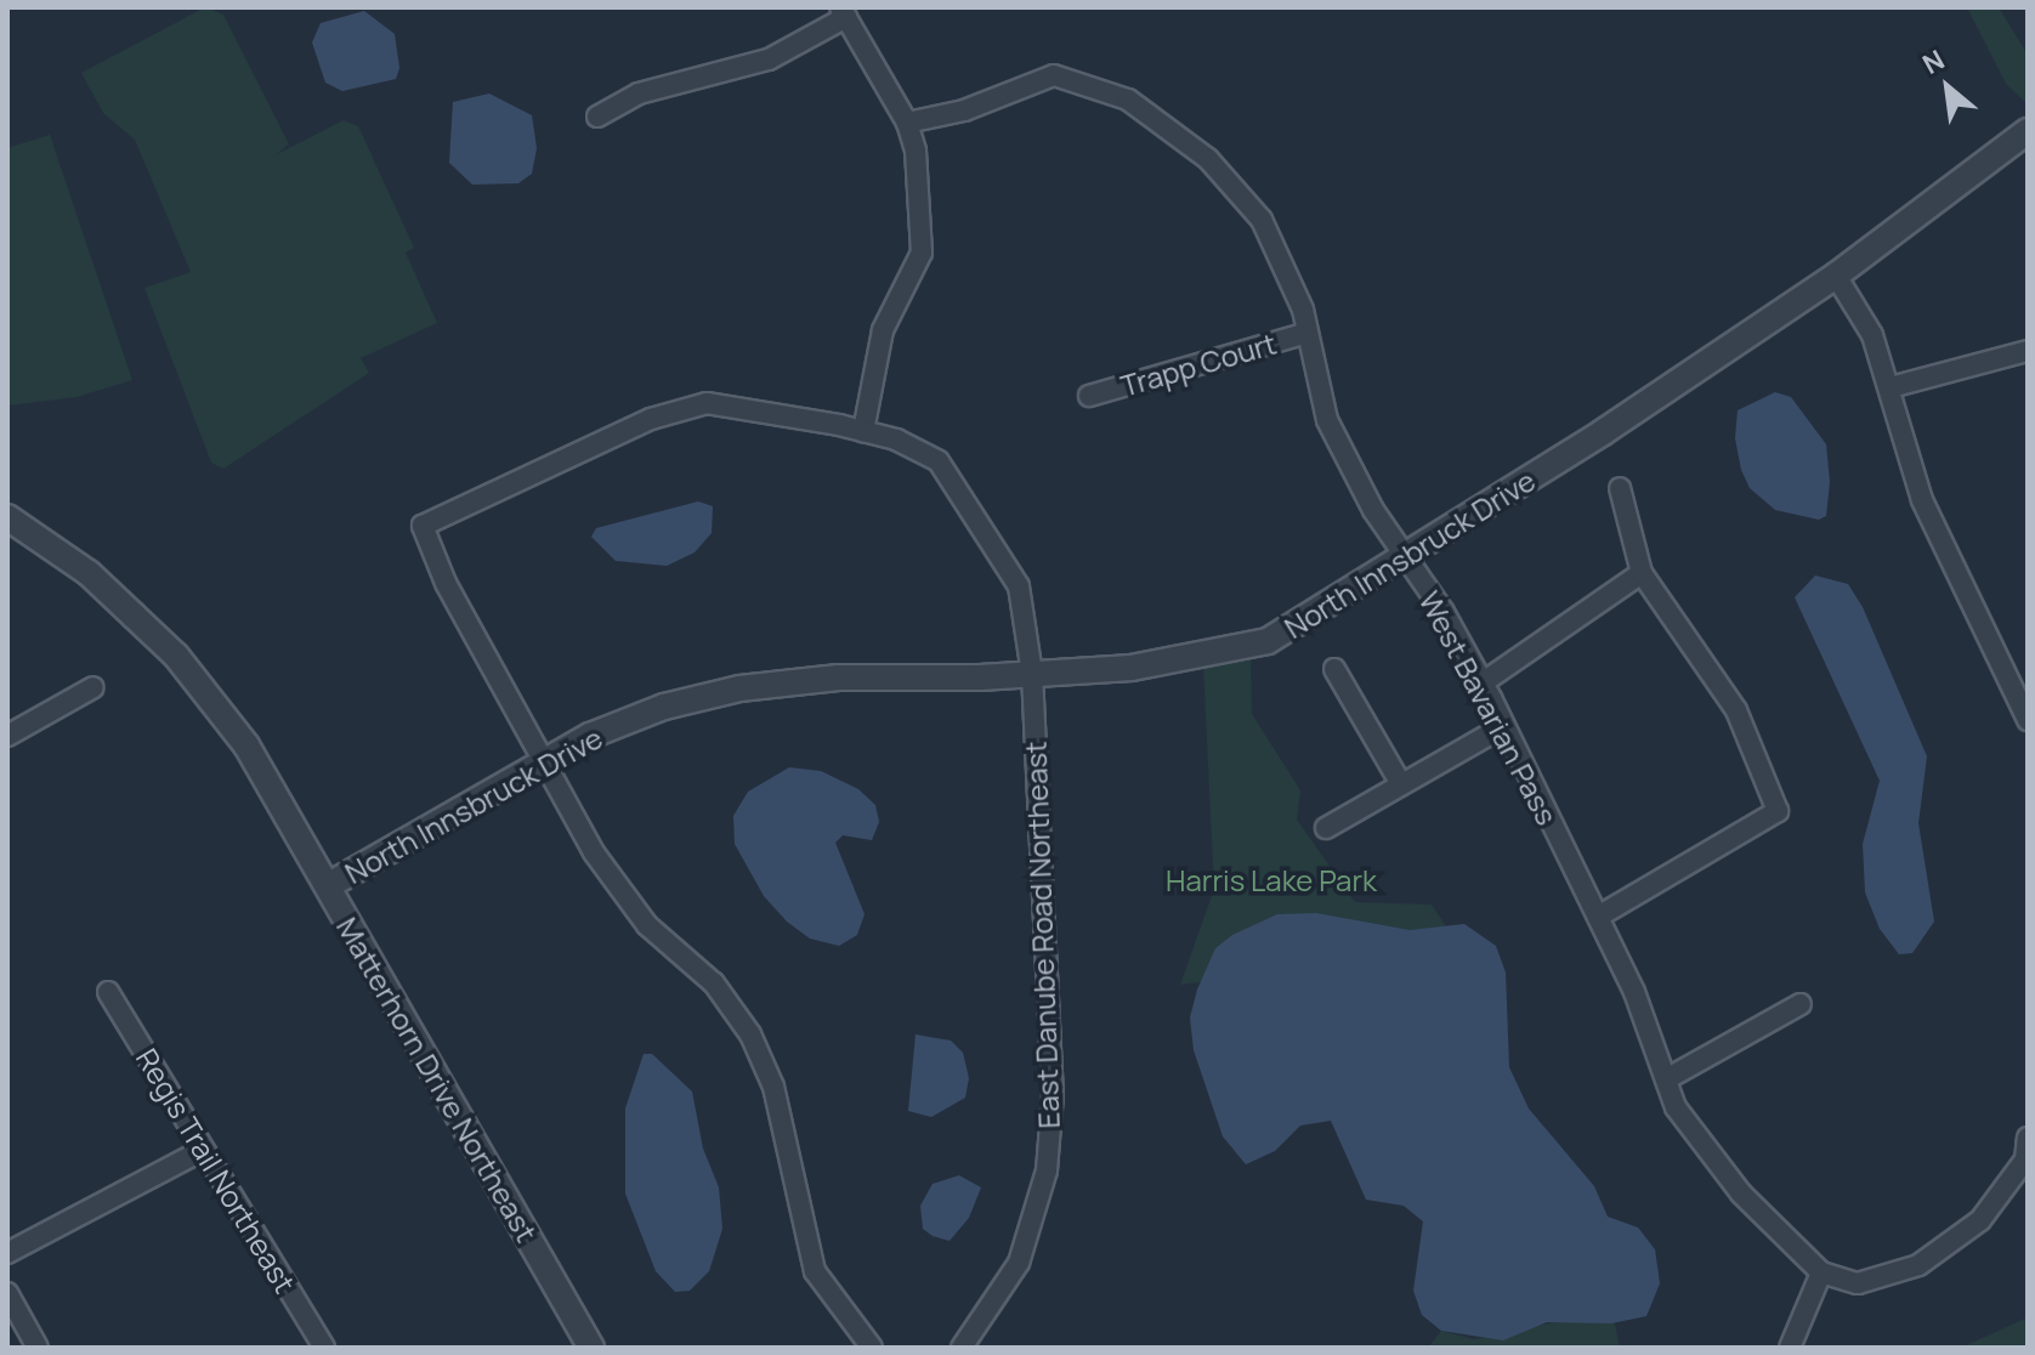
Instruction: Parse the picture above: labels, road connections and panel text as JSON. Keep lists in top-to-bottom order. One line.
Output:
{"streets":{"street":["Trapp Court","North Innsbruck Drive","West Bavarian Pass","East Danube Road Northeast","Matterhorn Drive Northeast","Regis Trail Northeast"]},"crossings":[["Trapp Court","West Bavarian Pass"],["North Innsbruck Drive","West Bavarian Pass"],["North Innsbruck Drive","East Danube Road Northeast"],["North Innsbruck Drive","Matterhorn Drive Northeast"]],"parks":["Harris Lake Park"],"north":"top left"}
